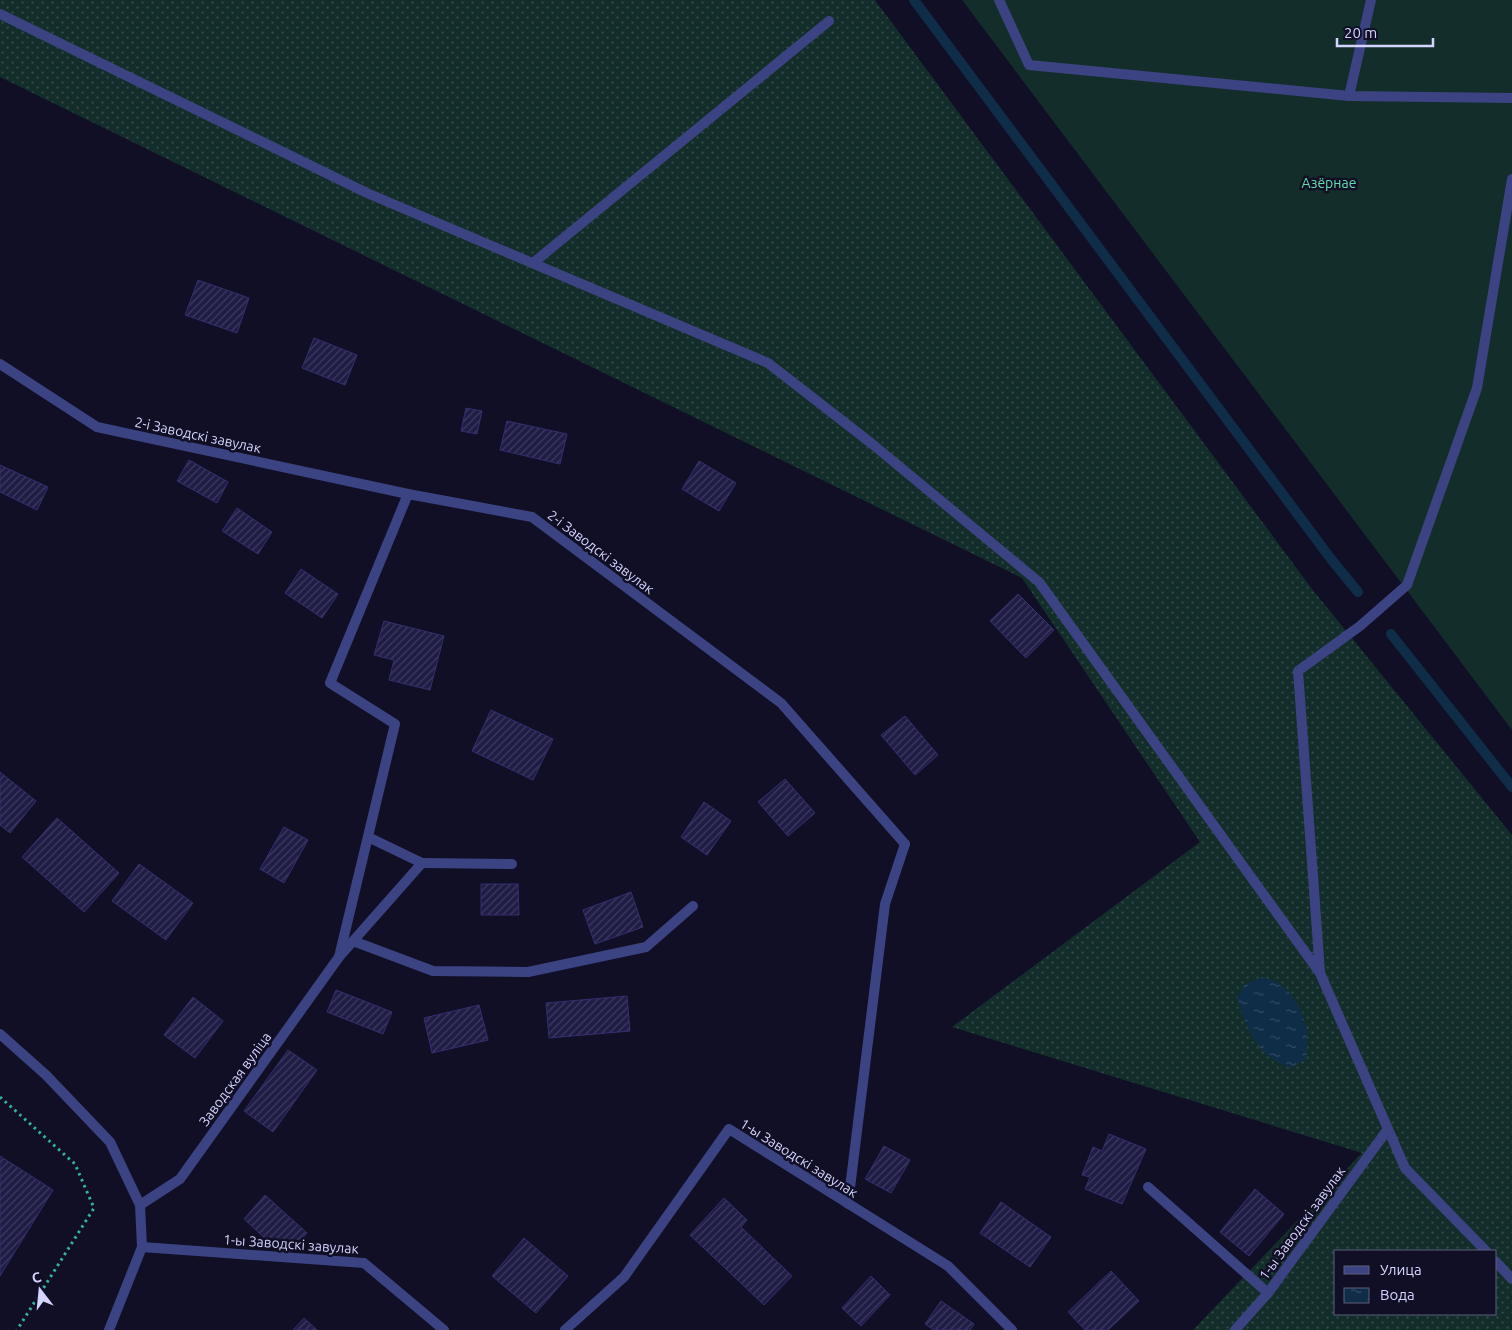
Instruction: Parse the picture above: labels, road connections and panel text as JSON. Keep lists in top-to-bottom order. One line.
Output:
{"streets":{"street":["2-і Заводскі завулак","Заводская вуліца","1-ы Заводскі завулак"]},"crossings":[["2-і Заводскі завулак","1-ы Заводскі завулак"]],"parks":["Азёрнае"],"legend":["Улица","Вода"],"scale_bar":"20 m","north":"top"}
